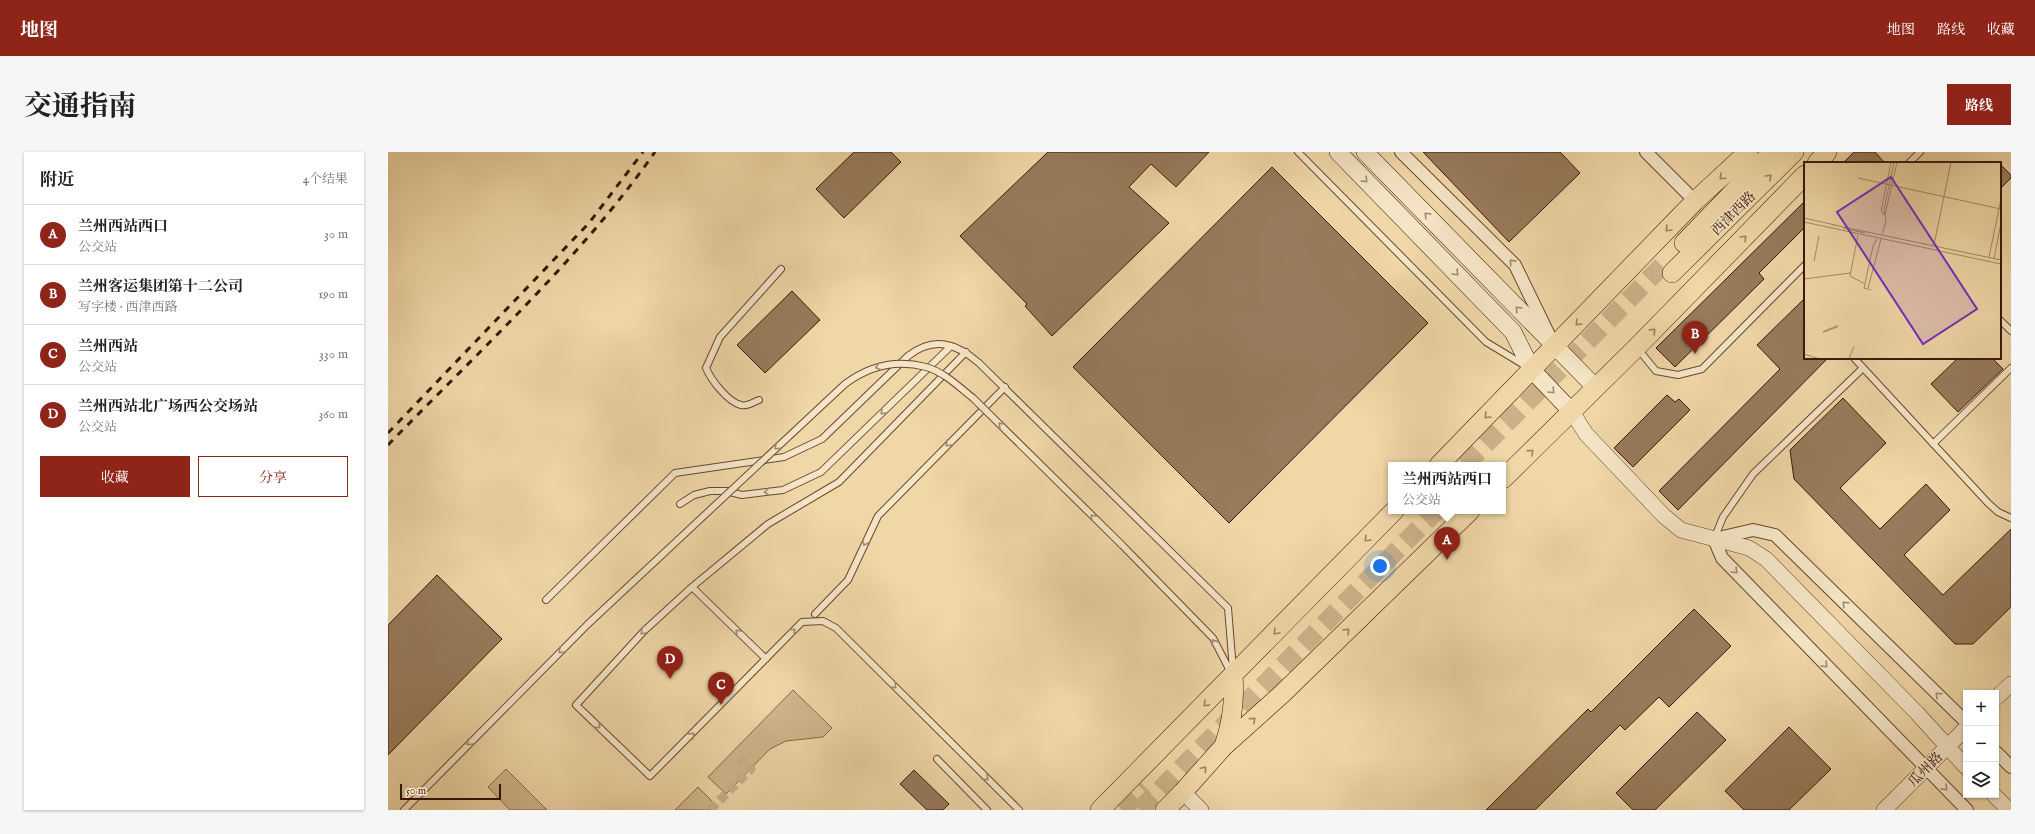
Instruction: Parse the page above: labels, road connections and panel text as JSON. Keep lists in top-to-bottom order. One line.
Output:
{"streets":{"main road":["西津西路"],"street":["瓜州路"]},"scale_bar":"50 m","page":{"header":"地图","nav":["地图","路线","收藏"],"title":"交通指南","buttons":["路线",["收藏","分享"]],"heading":["附近","4个结果"],"list":[{"mark":"A","name":"兰州西站西口","note":"公交站","value":"30 m"},{"mark":"B","name":"兰州客运集团第十二公司","note":"写字楼 · 西津西路","value":"190 m"},{"mark":"C","name":"兰州西站","note":"公交站","value":"330 m"},{"mark":"D","name":"兰州西站北广场西公交场站","note":"公交站","value":"360 m"}],"pins":["B","A","D","C"],"popup":["兰州西站西口","公交站"],"map_buttons":["+","−"],"scale":"50 m"}}
